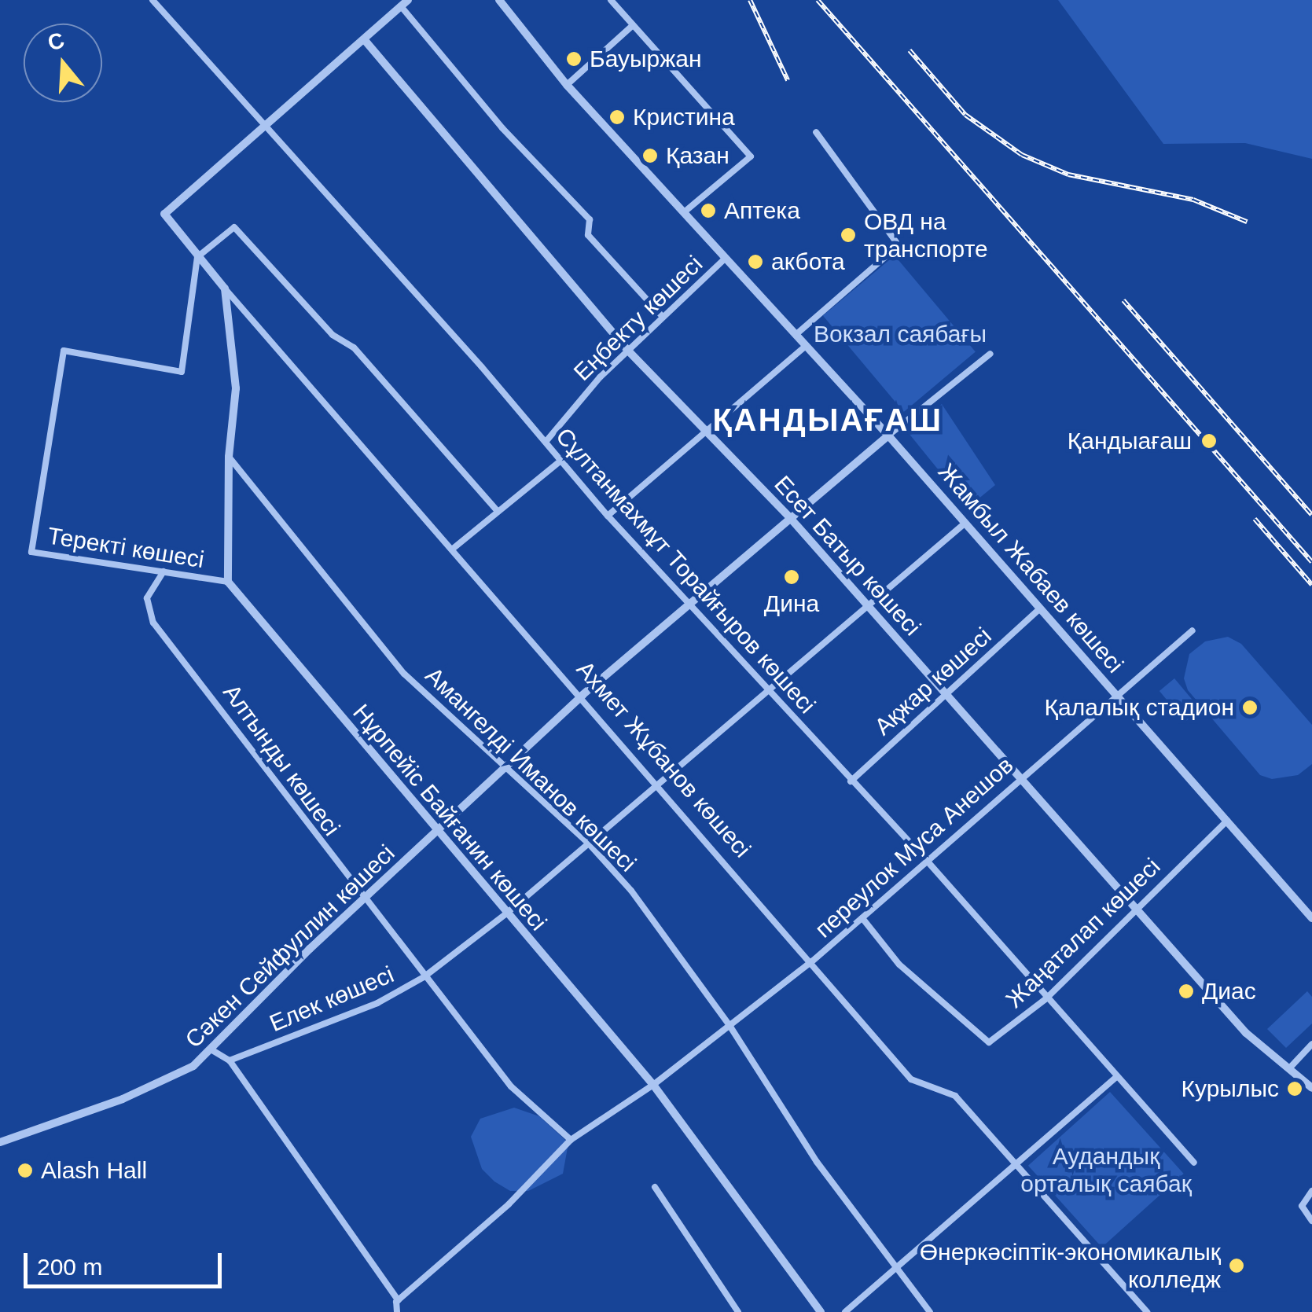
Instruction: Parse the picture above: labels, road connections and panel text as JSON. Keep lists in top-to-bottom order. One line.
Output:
{"streets":{"street":["Еңбекту көшесі","Теректі көшесі","Есет Батыр көшесі","Жамбыл Жабаев көшесі","Сұлтанмахмұт Торайғыров көшесі","Ақжар көшесі","Ахмет Жұбанов көшесі","Алтынды көшесі","Амангелді Иманов көшесі","Нұрпейіс Байғанин көшесі","переулок Муса Анешов","Жаңаталап көшесі","Сәкен Сейфуллин көшесі","Елек көшесі"]},"crossings":[["Еңбекту көшесі","Есет Батыр көшесі"],["Еңбекту көшесі","Жамбыл Жабаев көшесі"],["Еңбекту көшесі","Сұлтанмахмұт Торайғыров көшесі"],["Теректі көшесі","Ахмет Жұбанов көшесі"],["Теректі көшесі","Алтынды көшесі"],["Теректі көшесі","Нұрпейіс Байғанин көшесі"],["Есет Батыр көшесі","Ақжар көшесі"],["Есет Батыр көшесі","переулок Муса Анешов"],["Есет Батыр көшесі","Жаңаталап көшесі"],["Есет Батыр көшесі","Сәкен Сейфуллин көшесі"],["Есет Батыр көшесі","Елек көшесі"],["Жамбыл Жабаев көшесі","Ақжар көшесі"],["Жамбыл Жабаев көшесі","переулок Муса Анешов"],["Жамбыл Жабаев көшесі","Жаңаталап көшесі"],["Жамбыл Жабаев көшесі","Сәкен Сейфуллин көшесі"],["Жамбыл Жабаев көшесі","Елек көшесі"],["Сұлтанмахмұт Торайғыров көшесі","Ақжар көшесі"],["Сұлтанмахмұт Торайғыров көшесі","Ахмет Жұбанов көшесі"],["Сұлтанмахмұт Торайғыров көшесі","переулок Муса Анешов"],["Сұлтанмахмұт Торайғыров көшесі","Жаңаталап көшесі"],["Сұлтанмахмұт Торайғыров көшесі","Сәкен Сейфуллин көшесі"],["Сұлтанмахмұт Торайғыров көшесі","Елек көшесі"],["Ахмет Жұбанов көшесі","переулок Муса Анешов"],["Ахмет Жұбанов көшесі","Сәкен Сейфуллин көшесі"],["Ахмет Жұбанов көшесі","Елек көшесі"],["Алтынды көшесі","переулок Муса Анешов"],["Алтынды көшесі","Сәкен Сейфуллин көшесі"],["Алтынды көшесі","Елек көшесі"],["Амангелді Иманов көшесі","переулок Муса Анешов"],["Амангелді Иманов көшесі","Сәкен Сейфуллин көшесі"],["Амангелді Иманов көшесі","Елек көшесі"],["Нұрпейіс Байғанин көшесі","переулок Муса Анешов"],["Нұрпейіс Байғанин көшесі","Сәкен Сейфуллин көшесі"],["Нұрпейіс Байғанин көшесі","Елек көшесі"],["переулок Муса Анешов","Жаңаталап көшесі"]],"districts":["ҚАНДЫАҒАШ"],"parks":["Вокзал саябағы","Аудандық орталық саябақ"],"places":["Бауыржан","Кристина","Қазан","Аптека","ОВД на транспорте","акбота","Қандыағаш","Дина","Қалалық стадион","Диас","Курылыс","Alash Hall","Өнеркәсіптік-экономикалық колледж"],"scale_bar":"200 m","north":"top"}
